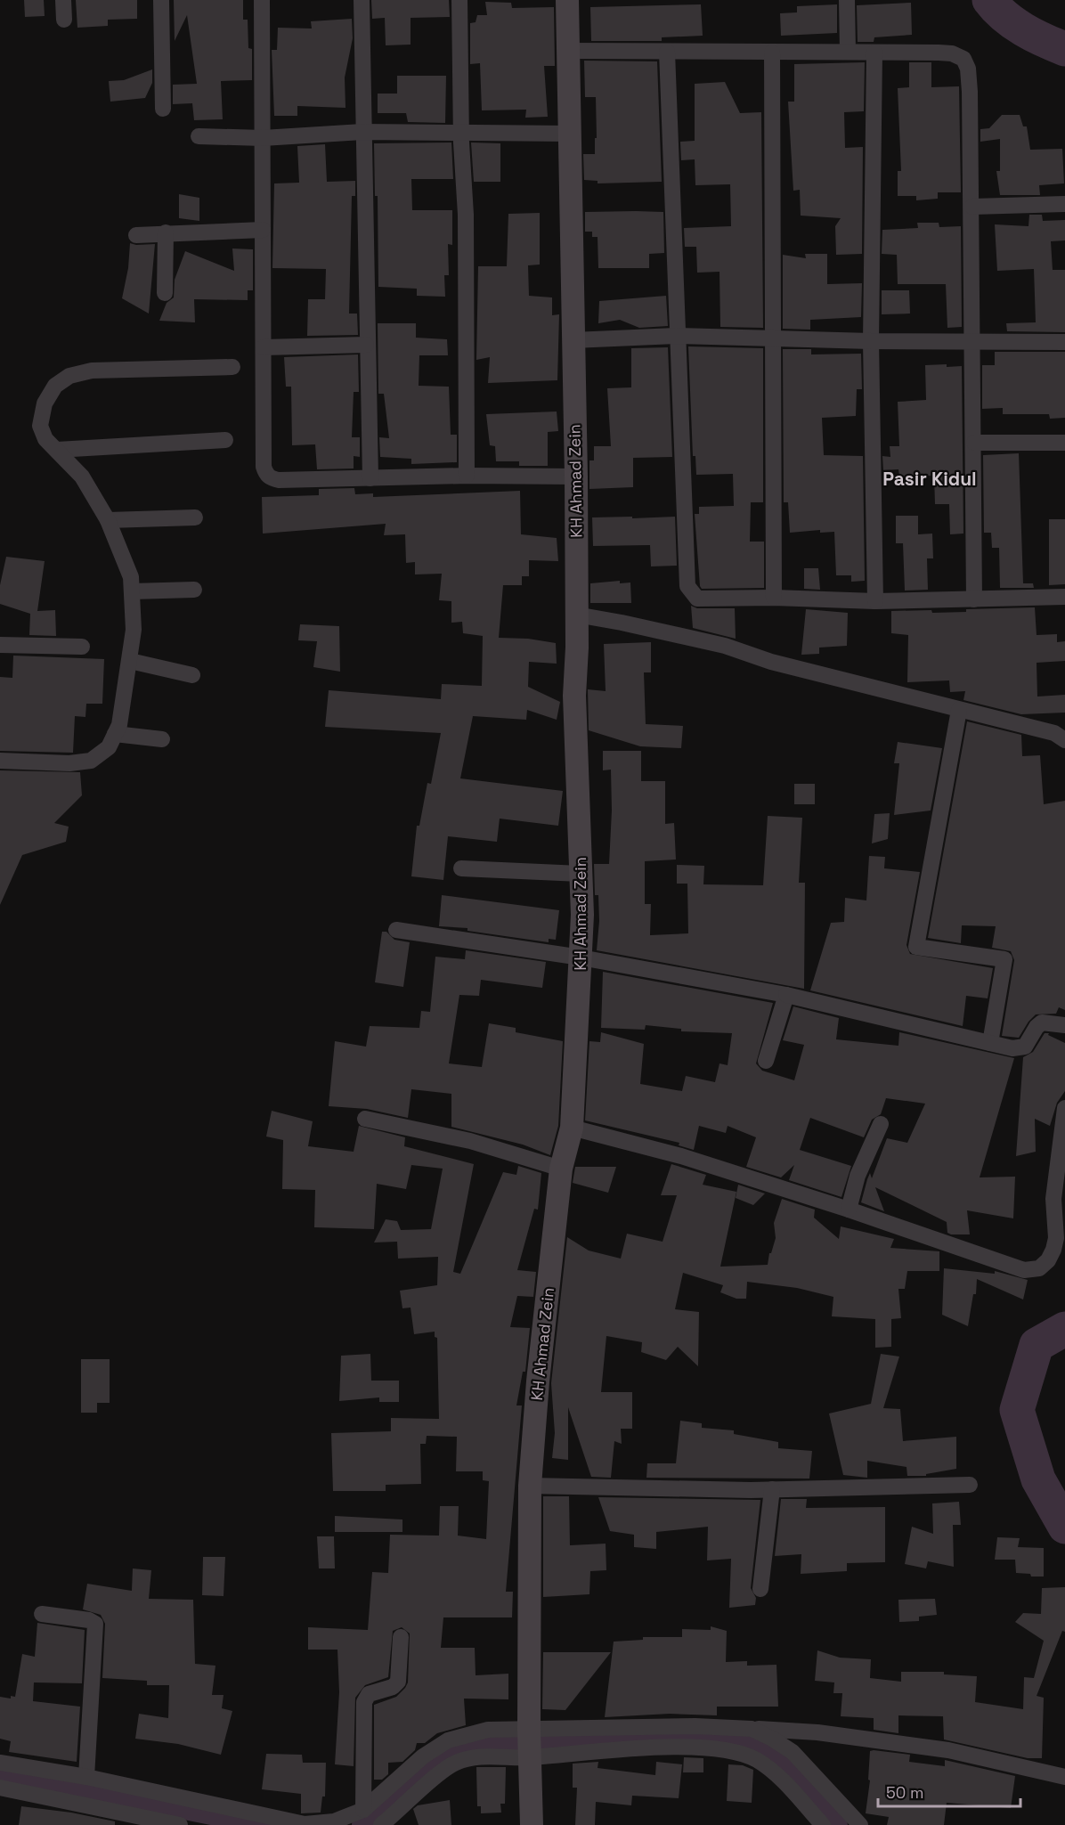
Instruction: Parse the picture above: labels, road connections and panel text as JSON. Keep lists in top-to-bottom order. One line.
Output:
{"streets":{"street":["KH Ahmad Zein"]},"districts":["Pasir Kidul"],"scale_bar":"50 m"}
